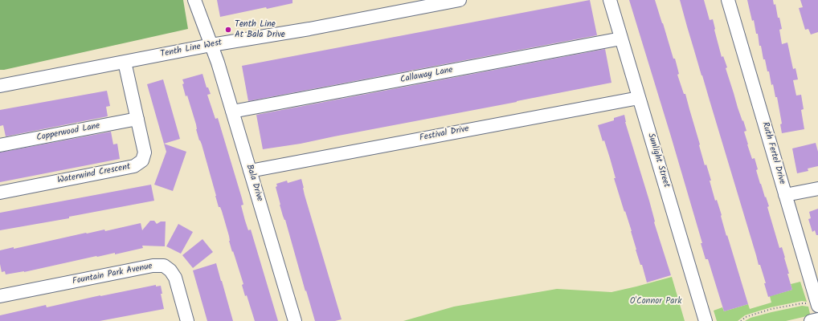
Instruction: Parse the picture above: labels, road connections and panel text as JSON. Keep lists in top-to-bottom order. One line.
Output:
{"streets":{"street":["Tenth Line West","Callaway Lane","Copperwood Lane","Festival Drive","Ruth Fertel Drive","Sunlight Street","Waterwind Crescent","Bala Drive","Fountain Park Avenue"]},"crossings":[["Tenth Line West","Waterwind Crescent"],["Tenth Line West","Bala Drive"],["Callaway Lane","Sunlight Street"],["Callaway Lane","Bala Drive"],["Copperwood Lane","Waterwind Crescent"],["Festival Drive","Sunlight Street"],["Festival Drive","Bala Drive"]],"parks":["O'Connor Park"],"places":["Tenth Line At Bala Drive"]}
